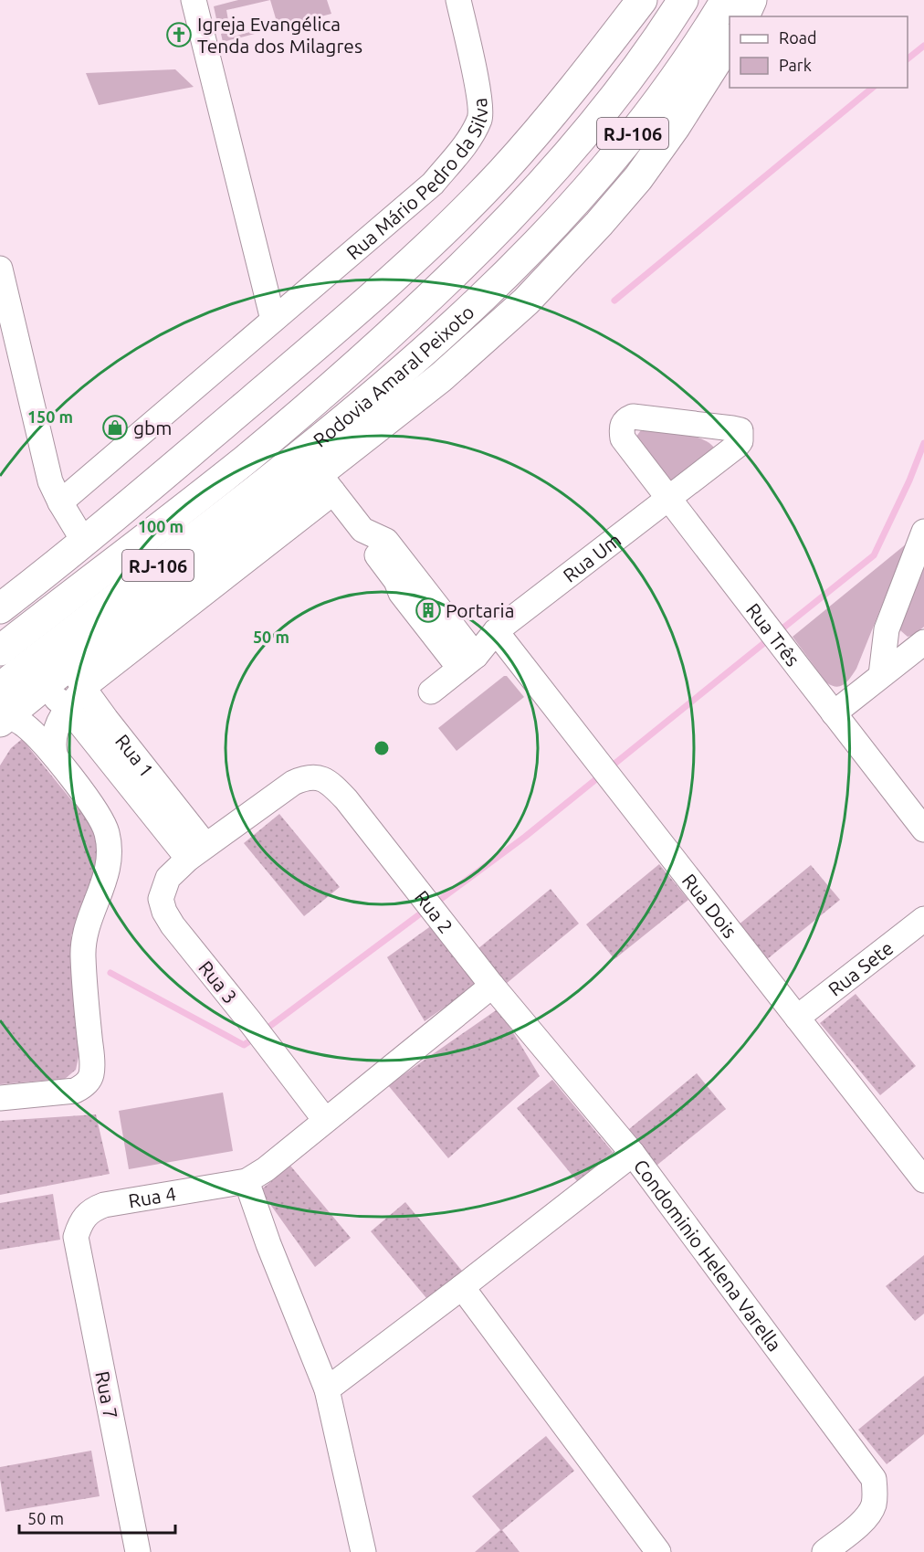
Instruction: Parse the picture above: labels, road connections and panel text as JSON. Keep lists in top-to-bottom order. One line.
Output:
{"streets":{"highway":["RJ-106","Rodovia Amaral Peixoto"],"street":["Rua Mário Pedro da Silva","Rua Um","Rua Três","Rua 1","Rua Dois","Rua 2","Rua Sete","Rua 3","Rua 4","Condominio Helena Varella","Rua 7"]},"crossings":[["Rodovia Amaral Peixoto","Rua 1"],["Rua Um","Rua Três"],["Rua Um","Rua Dois"],["Rua 1","Rua 2"],["Rua 1","Rua 3"],["Rua Dois","Rua Sete"],["Rua 2","Rua 3"],["Rua 2","Condominio Helena Varella"],["Rua 4","Rua 7"]],"places":{"church":["Igreja Evangélica Tenda dos Milagres"],"shop":["gbm"],"building":["Portaria"]},"legend":["Road","Park"],"scale_bar":"50 m","rings":["150 m","100 m","50 m"]}
